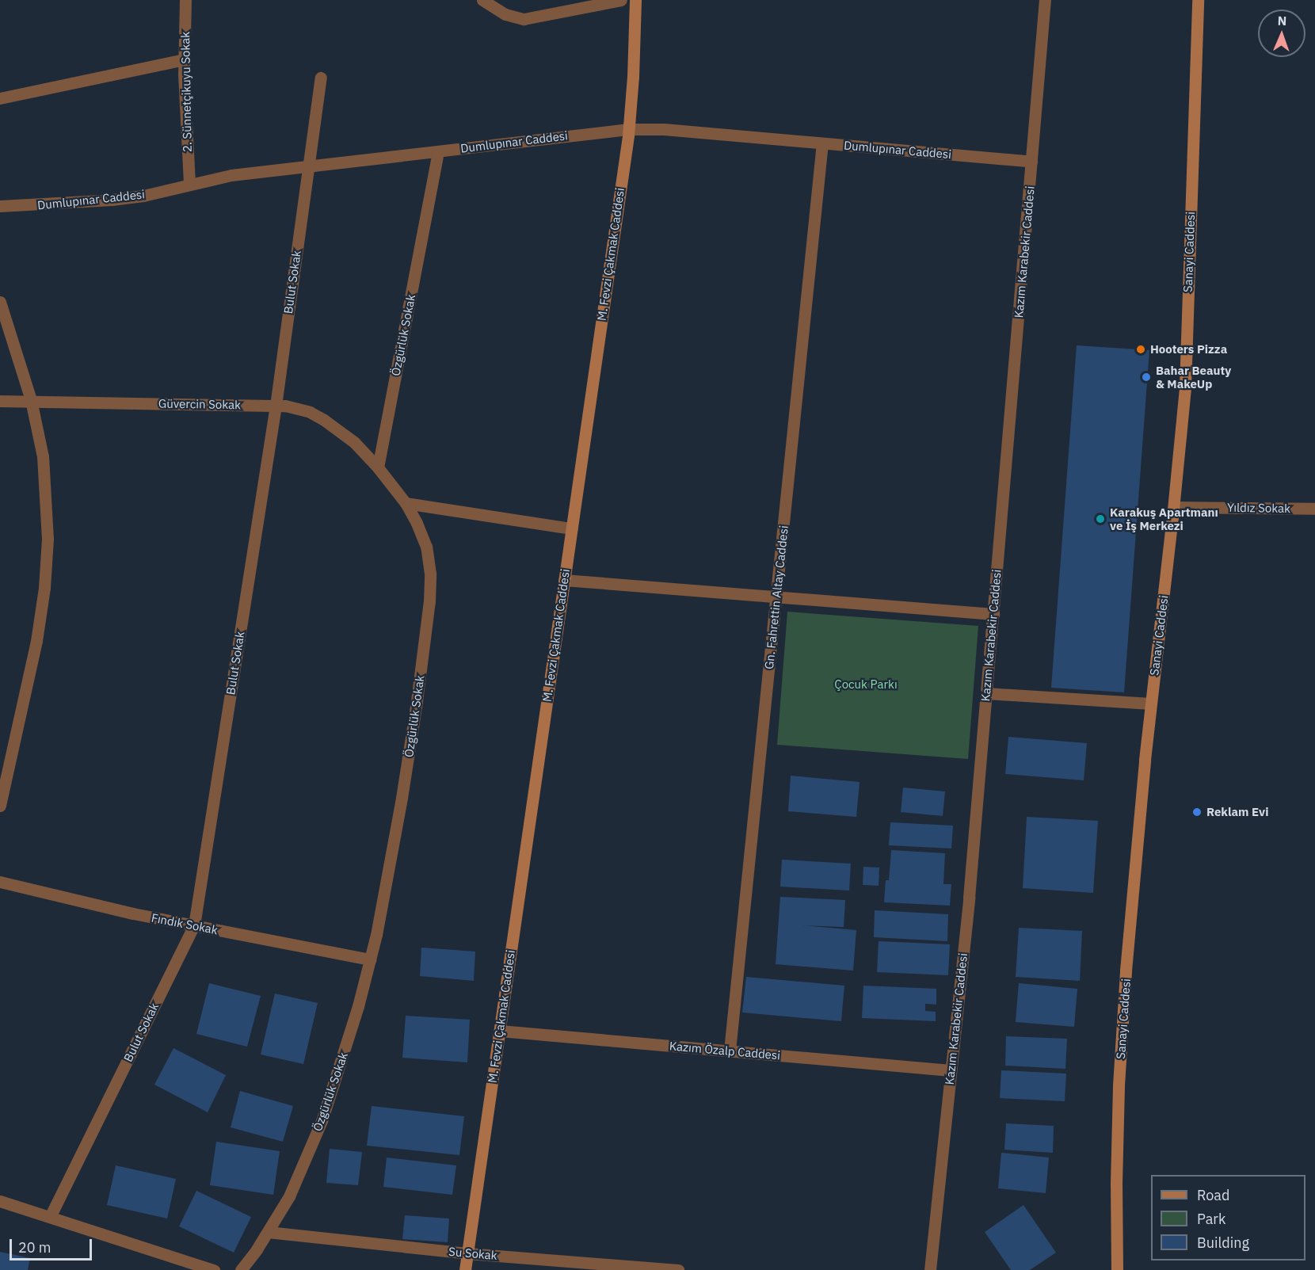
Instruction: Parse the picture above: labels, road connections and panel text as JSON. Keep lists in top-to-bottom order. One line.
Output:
{"streets":{"street":["2. Sünnetçikuyu Sokak","Dumlupınar Caddesi","Kazım Karabekir Caddesi","Sanayi Caddesi","M. Fevzi Çakmak Caddesi","Bulut Sokak","Özgürlük Sokak","Güvercin Sokak","Yıldız Sokak","Gn. Fahrettin Altay Caddesi","Fındık Sokak","Kazım Özalp Caddesi","Su Sokak"]},"crossings":[["2. Sünnetçikuyu Sokak","Dumlupınar Caddesi"],["Dumlupınar Caddesi","Kazım Karabekir Caddesi"],["Dumlupınar Caddesi","M. Fevzi Çakmak Caddesi"],["Dumlupınar Caddesi","Bulut Sokak"],["Dumlupınar Caddesi","Özgürlük Sokak"],["Dumlupınar Caddesi","Gn. Fahrettin Altay Caddesi"],["Kazım Karabekir Caddesi","Kazım Özalp Caddesi"],["Sanayi Caddesi","Yıldız Sokak"],["M. Fevzi Çakmak Caddesi","Kazım Özalp Caddesi"],["M. Fevzi Çakmak Caddesi","Su Sokak"],["Bulut Sokak","Güvercin Sokak"],["Bulut Sokak","Fındık Sokak"],["Özgürlük Sokak","Güvercin Sokak"],["Özgürlük Sokak","Fındık Sokak"],["Özgürlük Sokak","Su Sokak"],["Gn. Fahrettin Altay Caddesi","Kazım Özalp Caddesi"]],"parks":["Çocuk Parkı"],"places":["Hooters Pizza","Bahar Beauty & MakeUp","Karakuş Apartmanı ve İş Merkezi","Reklam Evi"],"legend":["Road","Park","Building"],"scale_bar":"20 m","north":"top"}
